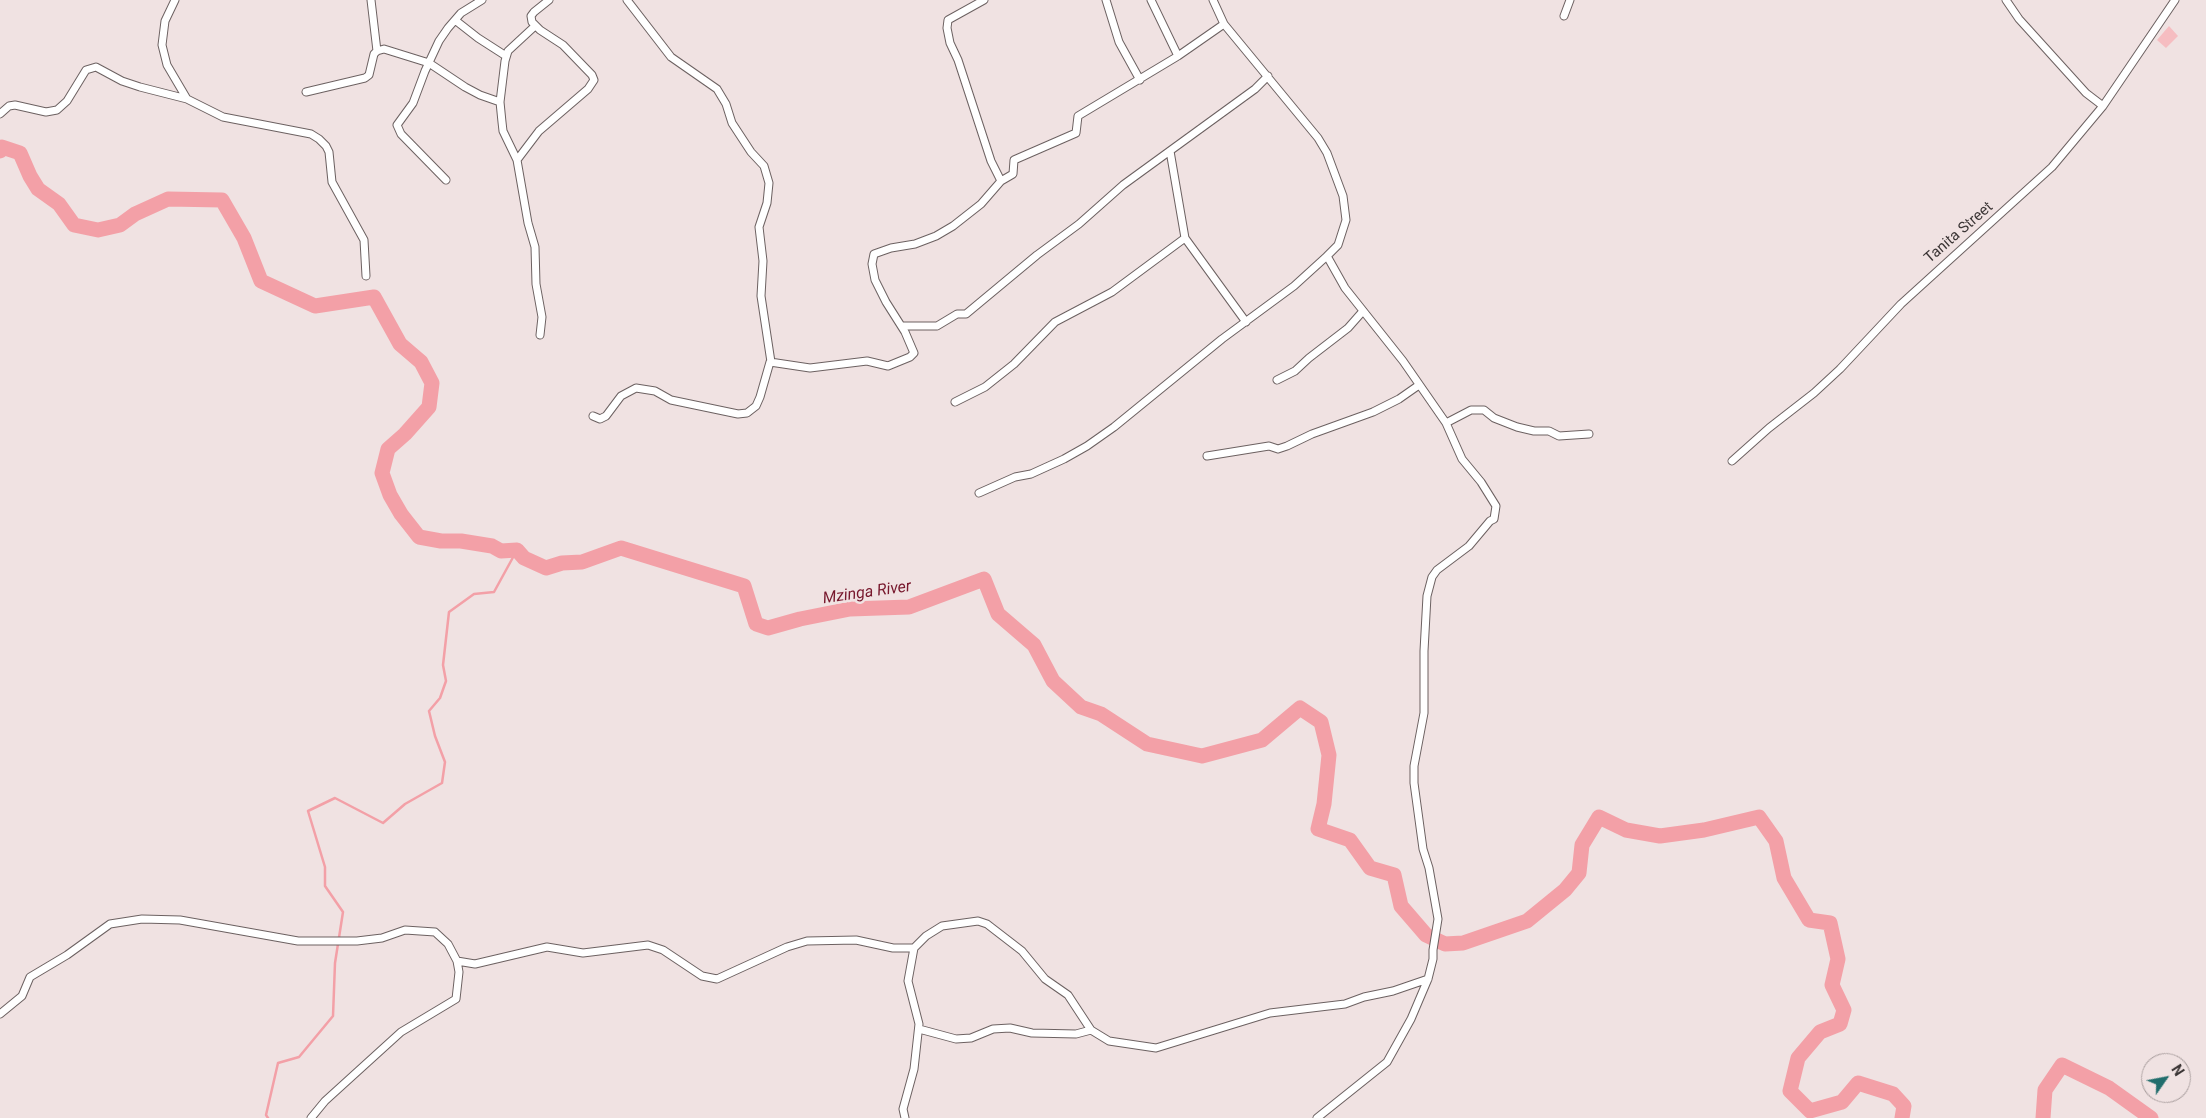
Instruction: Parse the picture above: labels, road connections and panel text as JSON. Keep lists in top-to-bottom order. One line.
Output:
{"streets":{"street":["Tanita Street"]},"water":["Mzinga River"],"north":"top right"}
